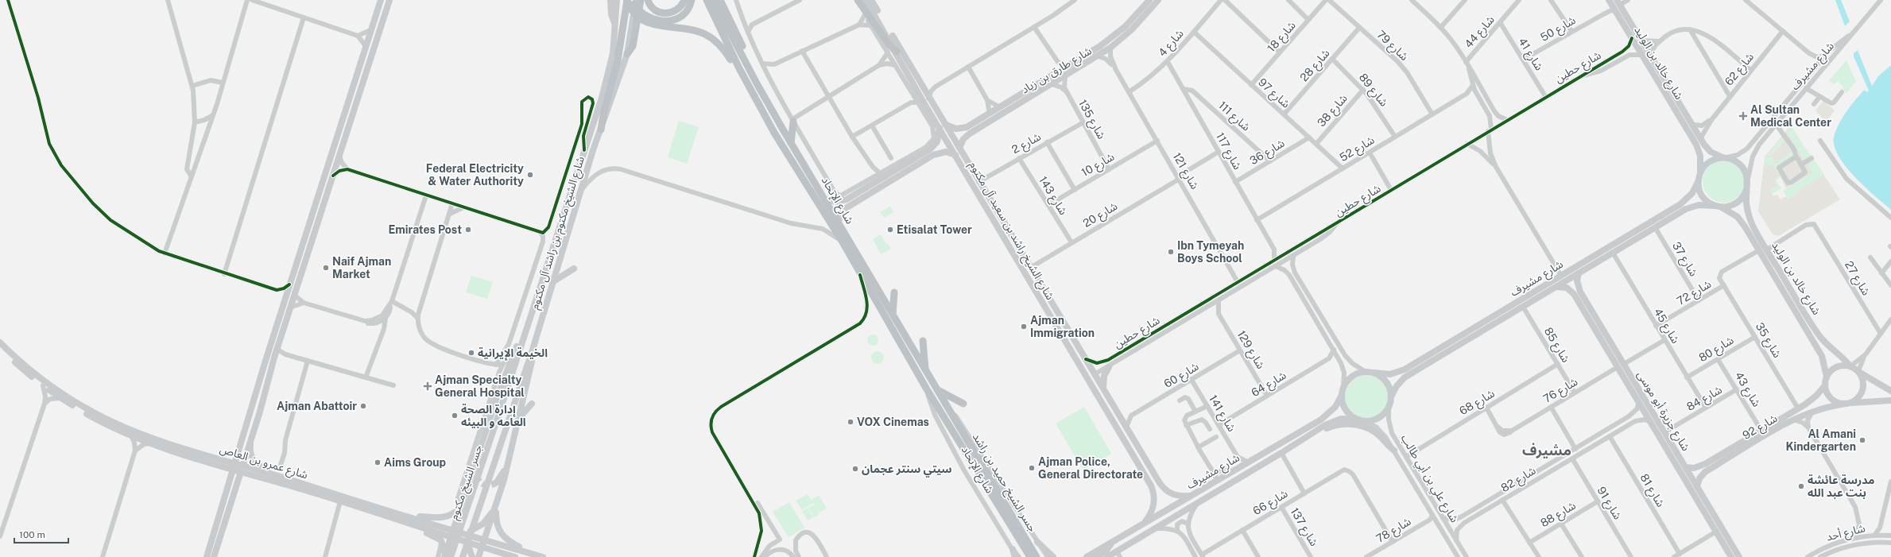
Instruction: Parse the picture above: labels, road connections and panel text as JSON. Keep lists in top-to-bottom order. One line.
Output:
{"streets":{"highway":["شارع الإتحاد","جسر الشيخ حميد بن راشد"],"main road":["شارع خالد بن الوليد","شارع مشيرف","شارع طارق بن زياد","شارع الشيخ راشد بن سعيد آل مكتوم","شارع الشيخ مكتوم بن راشد آل مكتوم","شارع جزيرة أبو موسى","شارع 92","شارع عمرو بن العاص","جسر الشيخ مكتوم"],"street":["شارع 50","شارع 44","شارع 18","شارع 4","شارع 79","شارع 41","شارع 28","شارع حطين","شارع 62","شارع 89","شارع 97","شارع 38","شارع 111","شارع 135","شارع 2","شارع 52","شارع 117","شارع 36","شارع 10","شارع 121","شارع 143","شارع 20","شارع 37","شارع 27","شارع 72","شارع 45","شارع 35","شارع 85","شارع 80","شارع 129","شارع 60","شارع 64","شارع 43","شارع 76","شارع 84","شارع 68","شارع 141","شارع علي بن أبي طالب","شارع 82","شارع 81","شارع 66","شارع 91","شارع 88","شارع 137","شارع 78","شارع أحد"]},"crossings":[["شارع 50","شارع 41"],["شارع 50","شارع خالد بن الوليد"],["شارع 44","شارع 41"],["شارع 18","شارع 97"],["شارع 4","شارع 97"],["شارع 4","شارع 117"],["شارع 4","شارع 121"],["شارع 79","شارع 28"],["شارع 79","شارع 52"],["شارع 41","شارع حطين"],["شارع خالد بن الوليد","شارع مشيرف"],["شارع خالد بن الوليد","شارع حطين"],["شارع خالد بن الوليد","شارع 62"],["شارع خالد بن الوليد","شارع 27"],["شارع خالد بن الوليد","شارع 72"],["شارع خالد بن الوليد","شارع 92"],["شارع 28","شارع 89"],["شارع 28","شارع 97"],["شارع مشيرف","شارع الشيخ راشد بن سعيد آل مكتوم"],["شارع مشيرف","شارع 37"],["شارع مشيرف","شارع 45"],["شارع مشيرف","شارع 85"],["شارع مشيرف","شارع جزيرة أبو موسى"],["شارع مشيرف","شارع علي بن أبي طالب"],["شارع حطين","شارع 117"],["شارع حطين","شارع 121"],["شارع حطين","شارع الشيخ راشد بن سعيد آل مكتوم"],["شارع طارق بن زياد","شارع 135"],["شارع طارق بن زياد","شارع 121"],["شارع طارق بن زياد","شارع الشيخ راشد بن سعيد آل مكتوم"],["شارع 89","شارع 38"],["شارع 89","شارع 52"],["شارع 97","شارع 38"],["شارع 97","شارع 52"],["شارع 97","شارع 36"],["شارع 111","شارع 117"],["شارع 111","شارع 36"],["شارع 135","شارع 2"],["شارع 135","شارع 10"],["شارع 2","شارع 143"],["شارع 2","شارع الشيخ راشد بن سعيد آل مكتوم"],["شارع 52","شارع 117"],["شارع 117","شارع 36"],["شارع 117","شارع 20"],["شارع 10","شارع 121"],["شارع 10","شارع 143"],["شارع 121","شارع 20"],["شارع 143","شارع 20"],["شارع الإتحاد","جسر الشيخ حميد بن راشد"],["شارع 20","شارع الشيخ راشد بن سعيد آل مكتوم"],["شارع الشيخ مكتوم بن راشد آل مكتوم","جسر الشيخ مكتوم"],["شارع 37","شارع 72"],["شارع 72","شارع 45"],["شارع 72","شارع 35"],["شارع 45","شارع 80"],["شارع 45","شارع 76"],["شارع 45","شارع 84"],["شارع 35","شارع 80"],["شارع 35","شارع 92"],["شارع 85","شارع 76"],["شارع 85","شارع 68"],["شارع 80","شارع 43"],["شارع 129","شارع 60"],["شارع 129","شارع 64"],["شارع 60","شارع 141"],["شارع 64","شارع 141"],["شارع 43","شارع 84"],["شارع 43","شارع 92"],["شارع 76","شارع 68"],["شارع 76","شارع جزيرة أبو موسى"],["شارع 84","شارع جزيرة أبو موسى"],["شارع 68","شارع علي بن أبي طالب"],["شارع جزيرة أبو موسى","شارع 92"],["شارع جزيرة أبو موسى","شارع 82"],["شارع علي بن أبي طالب","شارع 82"],["شارع 82","شارع 81"],["شارع 82","شارع 91"],["شارع 66","شارع 137"],["شارع 66","شارع 78"],["شارع 91","شارع 88"]],"districts":["مشيرف"],"places":{"health":["Al Sultan Medical Center","Ajman Specialty General Hospital"],"other":["Federal Electricity & Water Authority","Emirates Post","Etisalat Tower","Ibn Tymeyah Boys School","Naif Ajman Market","Ajman Immigration","الخيمة الإيرانية","Ajman Abattoir","إدارة الصحة العامه و البيئه","VOX Cinemas","Al Amani Kindergarten","Aims Group","Ajman Police, General Directorate","سيتي سنتر عجمان","مدرسة عائشة بنت عبد الله"]},"scale_bar":"100 m"}
